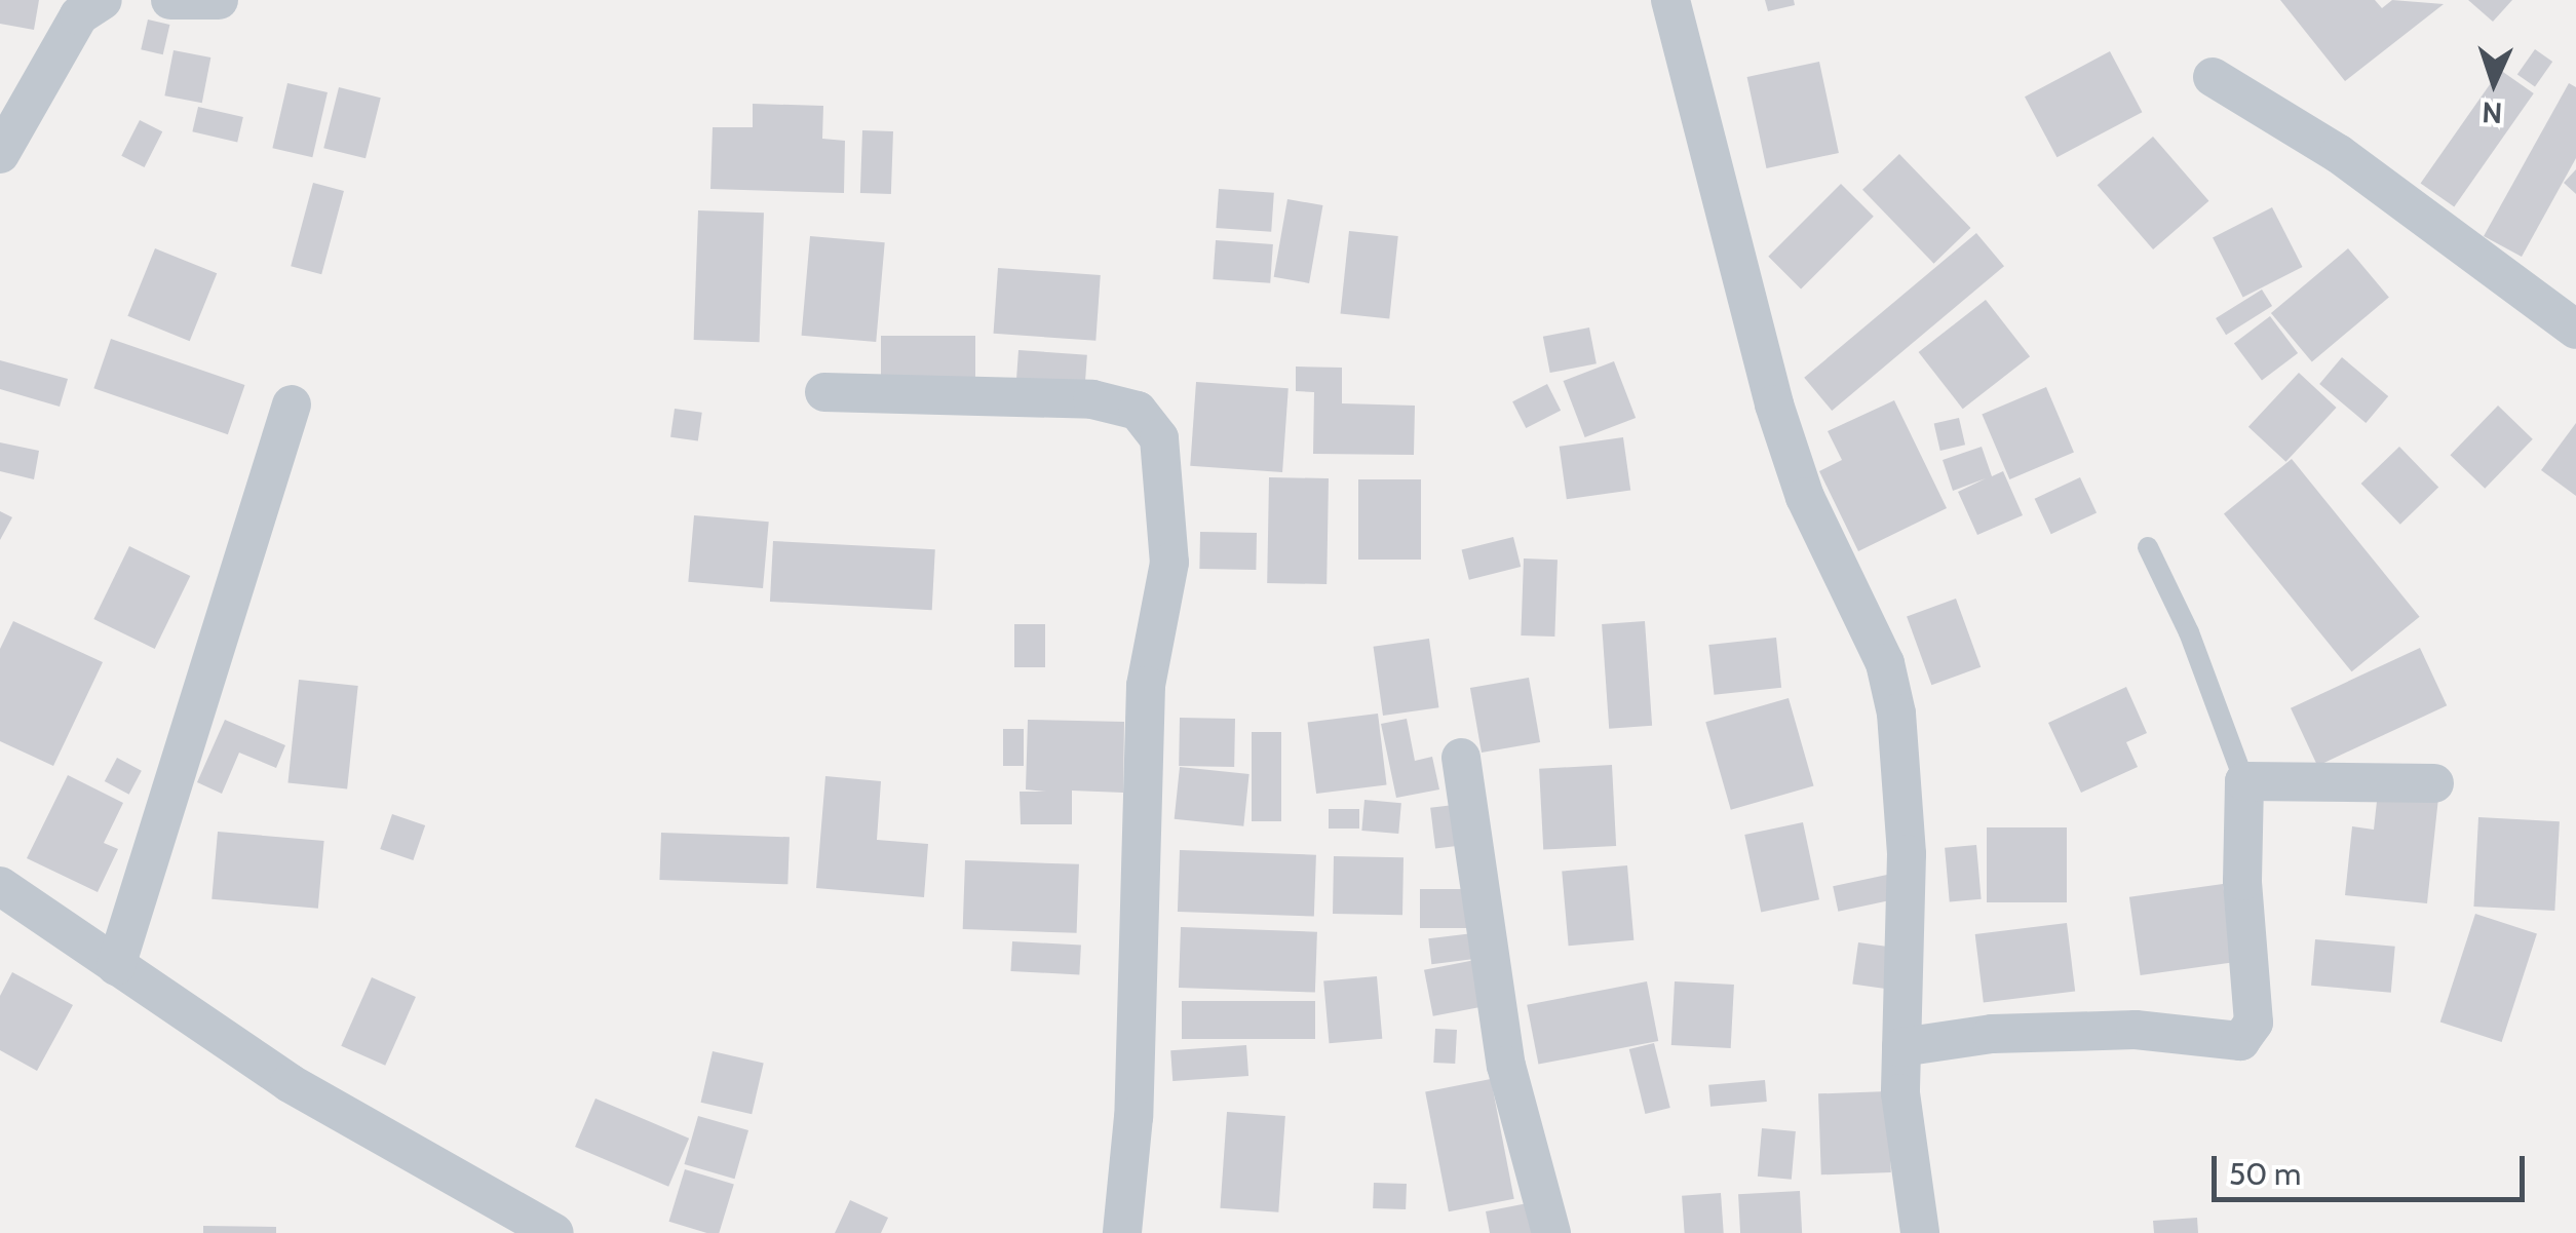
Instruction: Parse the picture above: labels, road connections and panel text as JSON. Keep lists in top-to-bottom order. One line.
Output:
{"scale_bar":"50 m","north":"bottom"}
